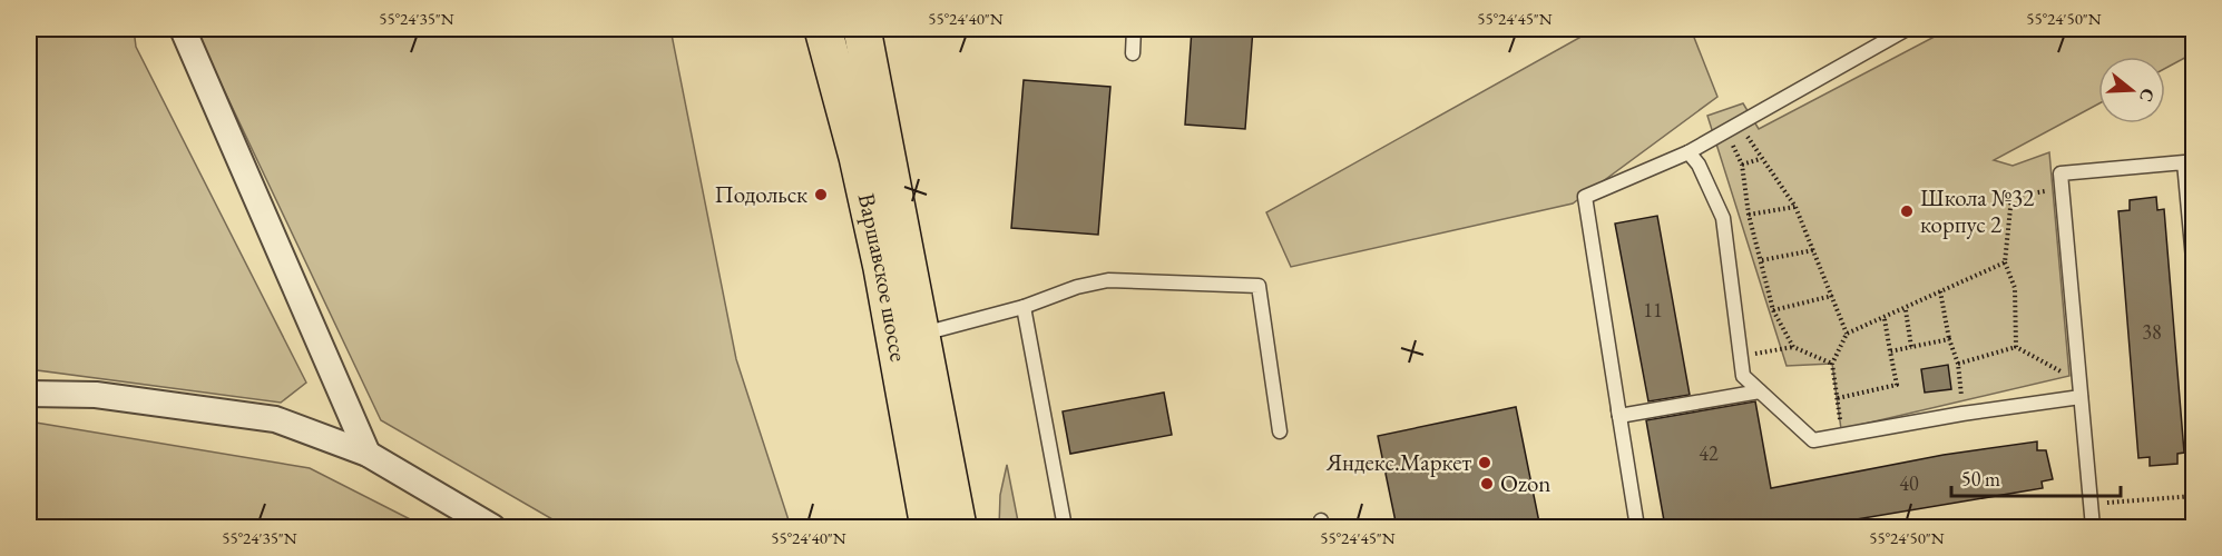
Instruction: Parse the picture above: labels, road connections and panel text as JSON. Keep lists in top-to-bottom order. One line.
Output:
{"streets":{"main road":["Варшавское шоссе"]},"places":["Подольск","Школа №32 корпус 2","Яндекс.Маркет","Ozon"],"house_numbers":["11","38","42","40"],"scale_bar":"50 m","north":"right","coordinates":["55°24'35\"N","55°24'40\"N","55°24'45\"N","55°24'50\"N"]}
